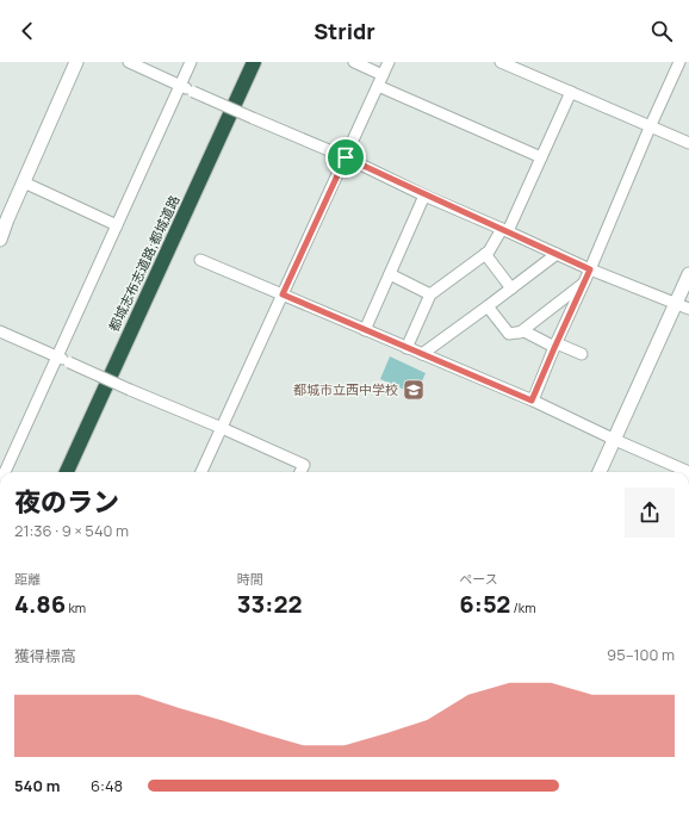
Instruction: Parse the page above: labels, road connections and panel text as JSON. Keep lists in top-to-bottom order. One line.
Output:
{"streets":{"highway":["都城志布志道路;都城道路"]},"places":{"school or university":["都城市立西中学校"]},"page":{"header":"Stridr","heading":["夜のラン","21:36 · 9 × 540 m"],"stats":[["距離","4.86 km"],["時間","33:22"],["ペース","6:52 /km"]],"chart":["獲得標高","95–100 m"],"list":[{"name":"540 m","note":"6:48"}]}}
